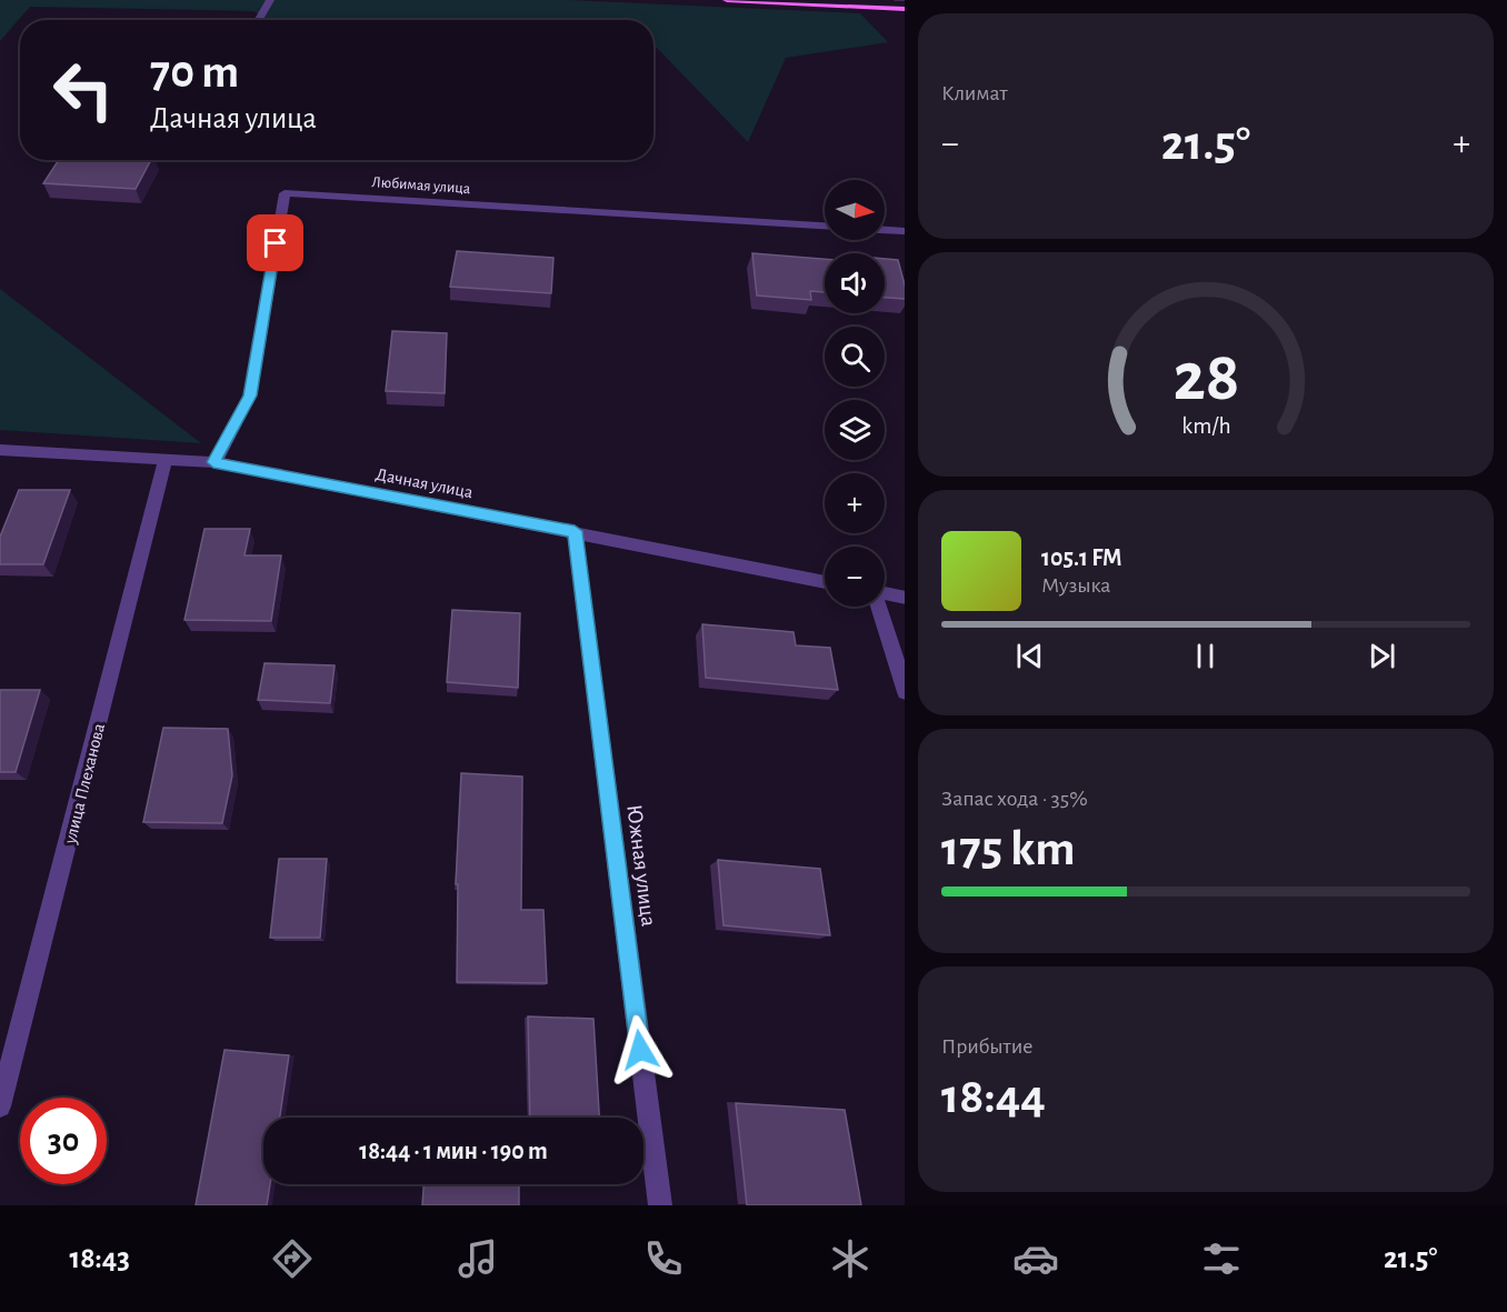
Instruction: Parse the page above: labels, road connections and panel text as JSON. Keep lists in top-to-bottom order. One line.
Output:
{"streets":{"street":["Любимая улица","Дачная улица","улица Плеханова","Южная улица"]},"crossings":[["Любимая улица","Дачная улица"],["Дачная улица","улица Плеханова"],["Дачная улица","Южная улица"]],"north":"right","page":{"tile":["Климат",["Запас хода · 35%","175 km"],["Прибытие","18:44"]],"turn":["70 m","Дачная улица"],"heat":["−","21.5°","+"],"map_buttons":["+","−"],"song":["105.1 FM","Музыка"],"limit":"30","trip":"18:44 · 1 мин · 190 m","tabs":["18:43","21.5°"],"gauge":["28","km/h"]}}
